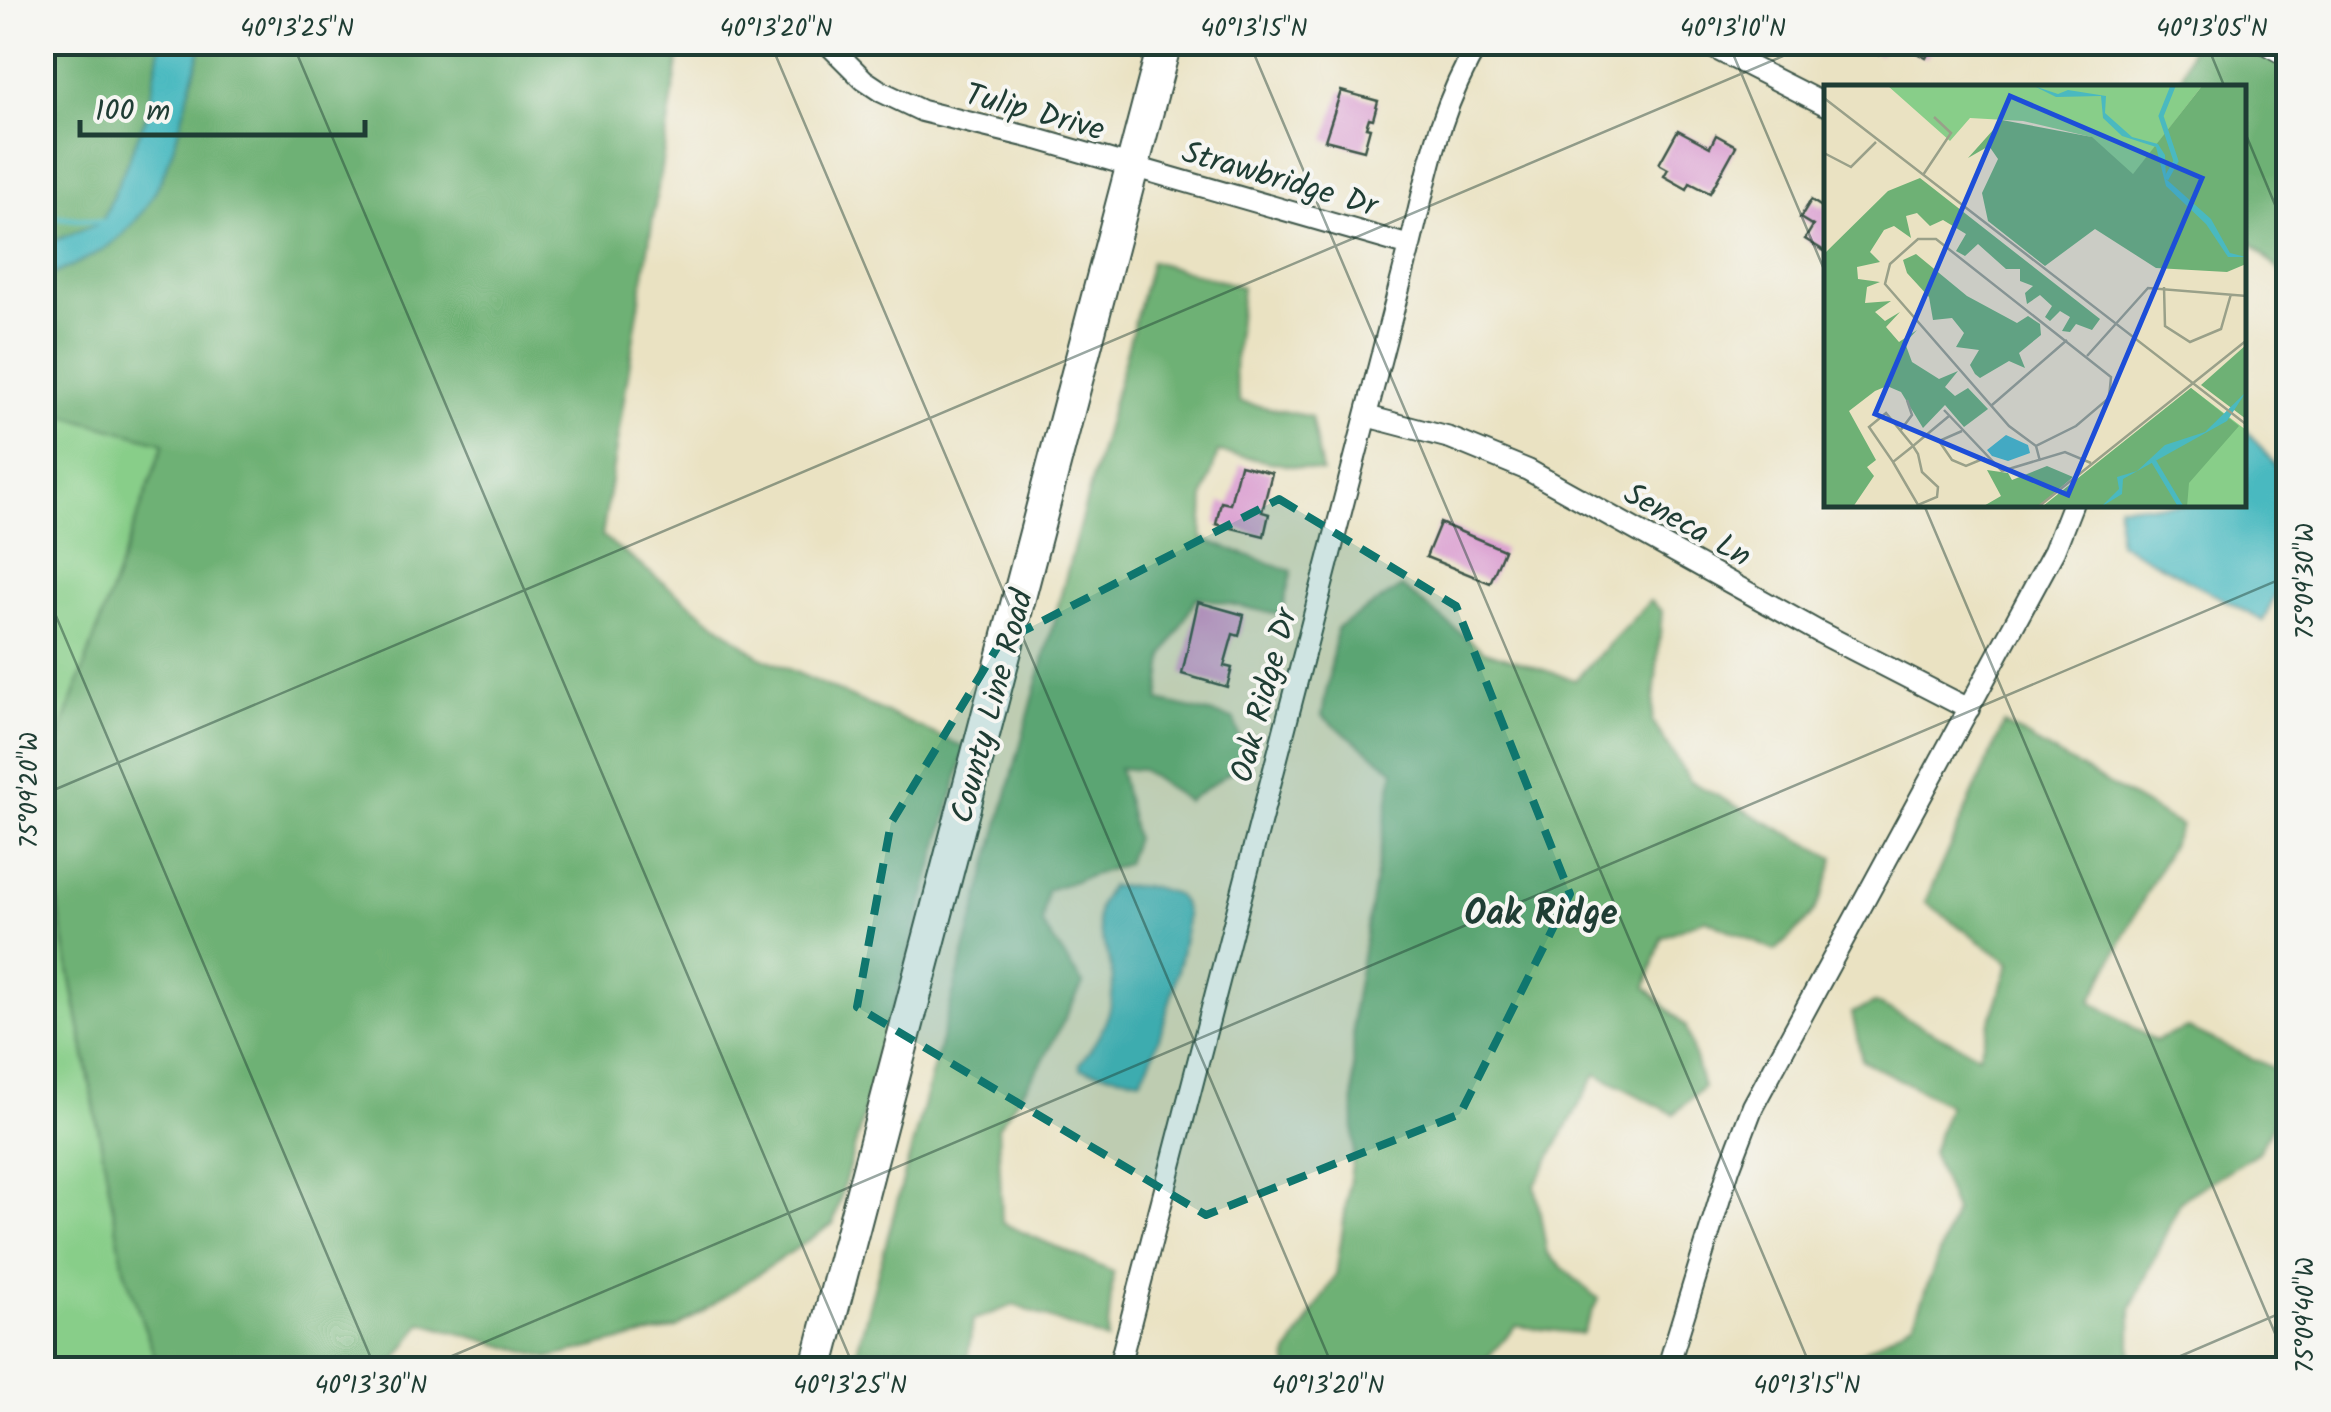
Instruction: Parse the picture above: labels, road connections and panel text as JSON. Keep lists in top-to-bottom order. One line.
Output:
{"streets":{"main road":["County Line Road"],"street":["Tulip Drive","Strawbridge Dr","Seneca Ln","Oak Ridge Dr"]},"crossings":[["Tulip Drive","Strawbridge Dr"],["Tulip Drive","County Line Road"],["Strawbridge Dr","Oak Ridge Dr"],["Strawbridge Dr","County Line Road"],["Seneca Ln","Oak Ridge Dr"]],"districts":["Oak Ridge"],"scale_bar":"100 m","coordinates":["40°13'25\"N","40°13'20\"N","40°13'15\"N","40°13'10\"N","40°13'05\"N","75°09'30\"W","75°09'20\"W","75°09'40\"W","40°13'30\"N"]}
